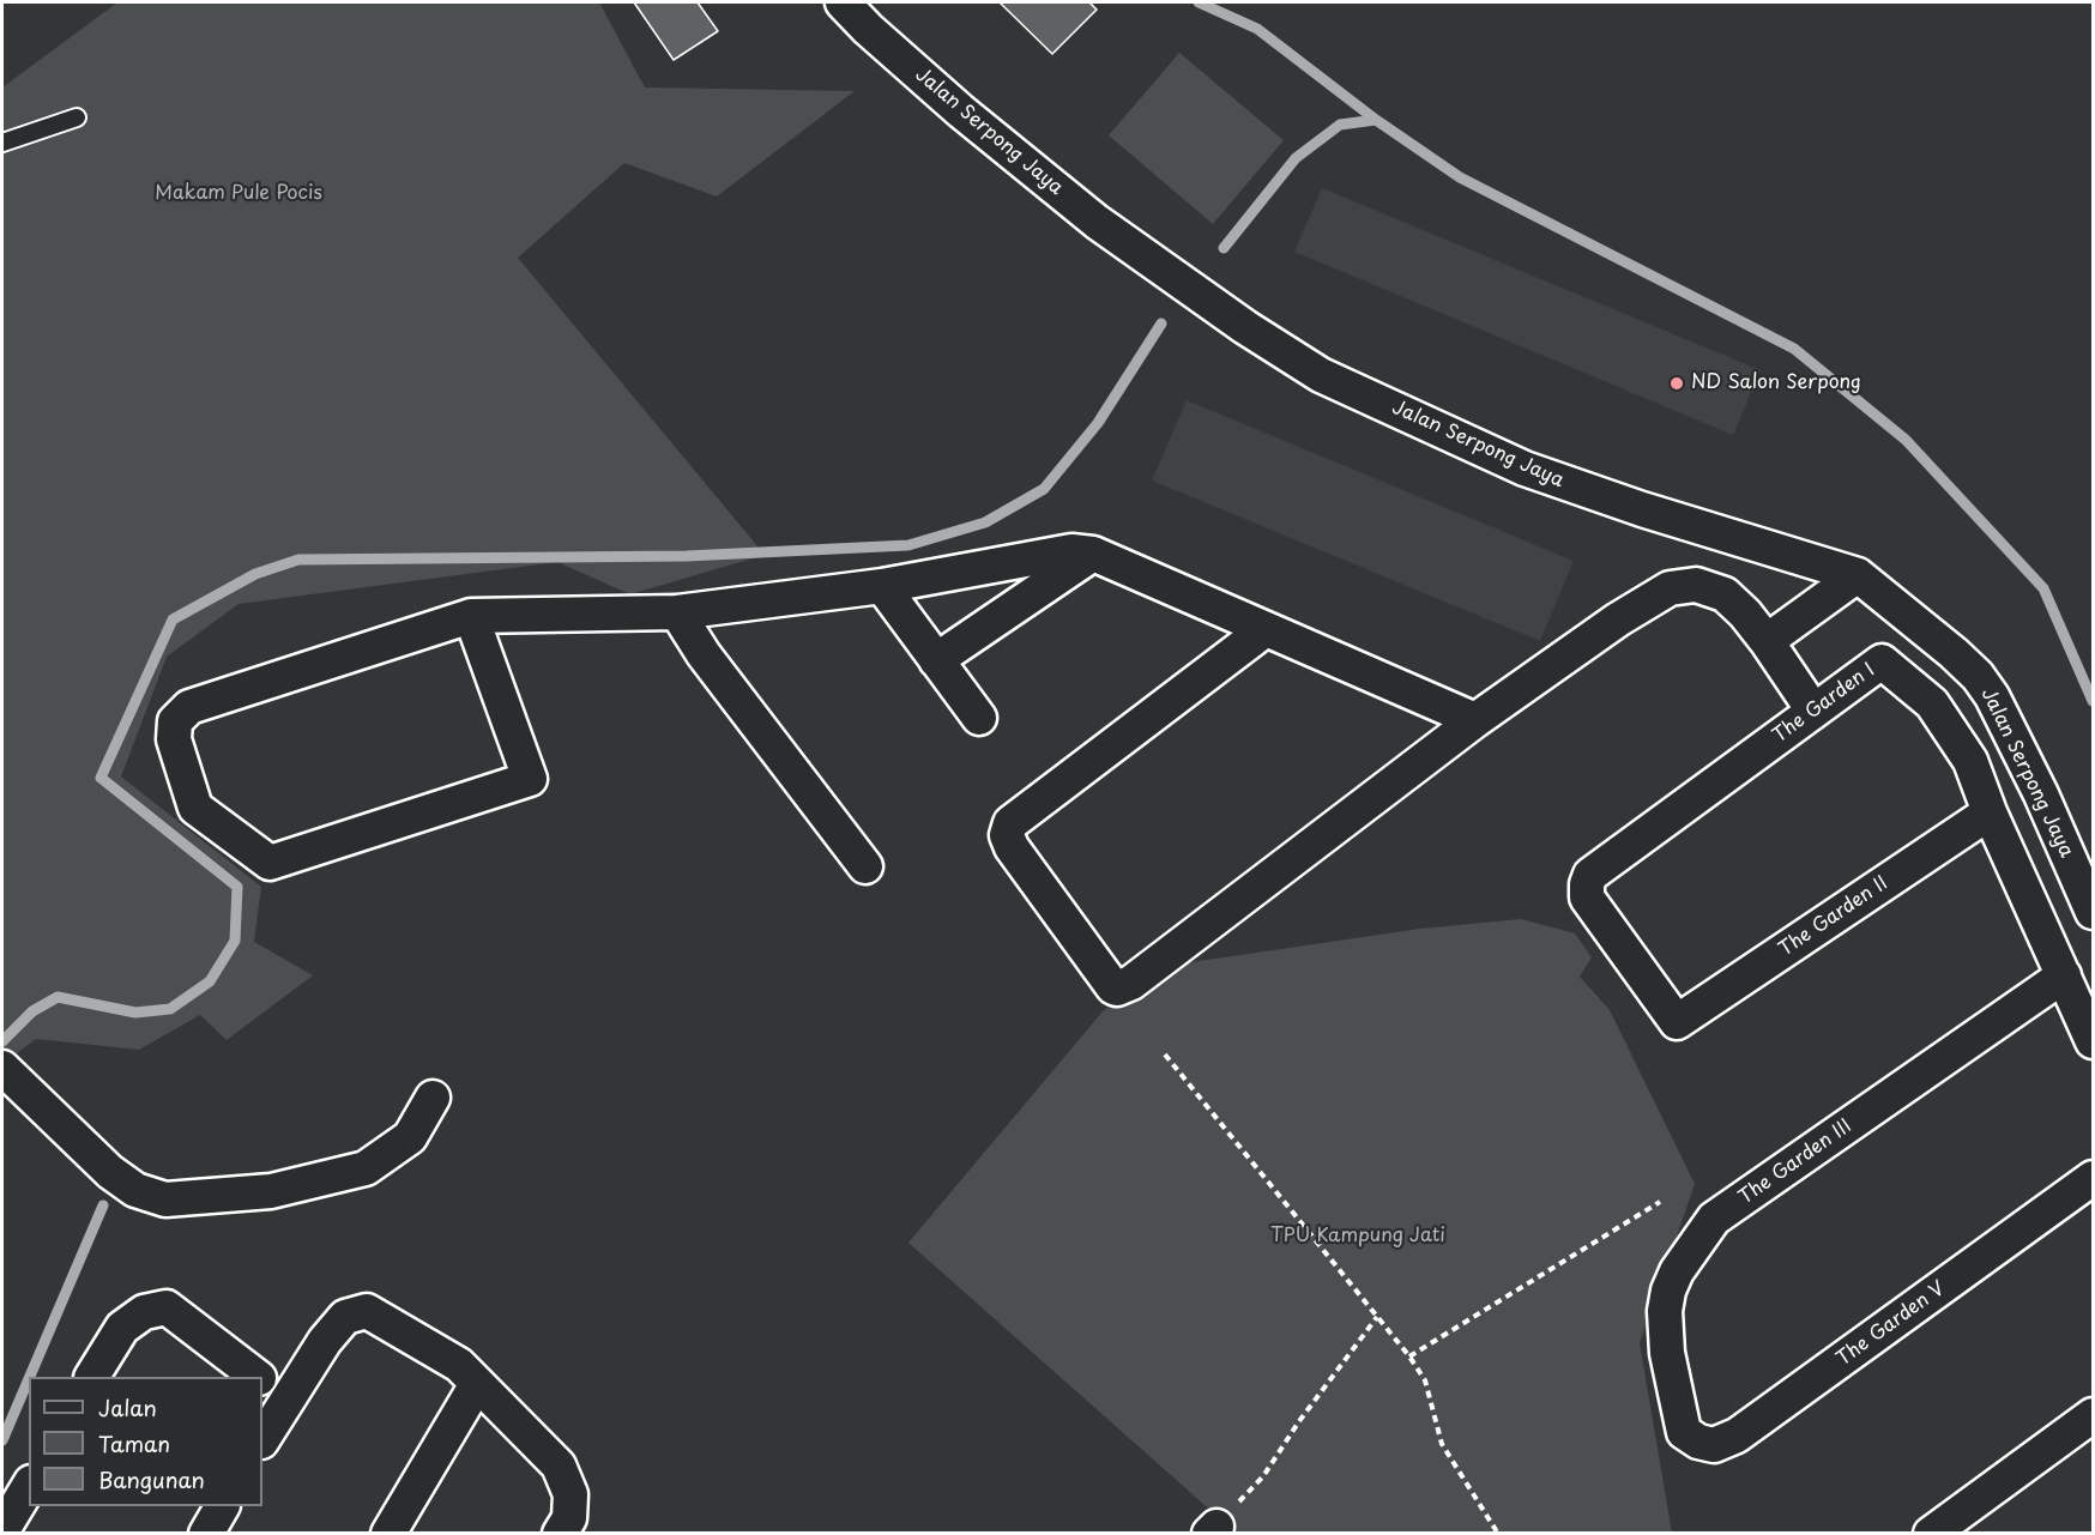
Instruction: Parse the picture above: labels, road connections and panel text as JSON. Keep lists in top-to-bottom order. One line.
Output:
{"streets":{"street":["Jalan Serpong Jaya","The Garden I","The Garden II","The Garden III","The Garden V"]},"crossings":[["The Garden I","The Garden II"],["The Garden I","The Garden III"],["The Garden III","The Garden V"]],"parks":["Makam Pule Pocis","TPU Kampung Jati"],"places":["ND Salon Serpong"],"legend":["Jalan","Taman","Bangunan"]}
